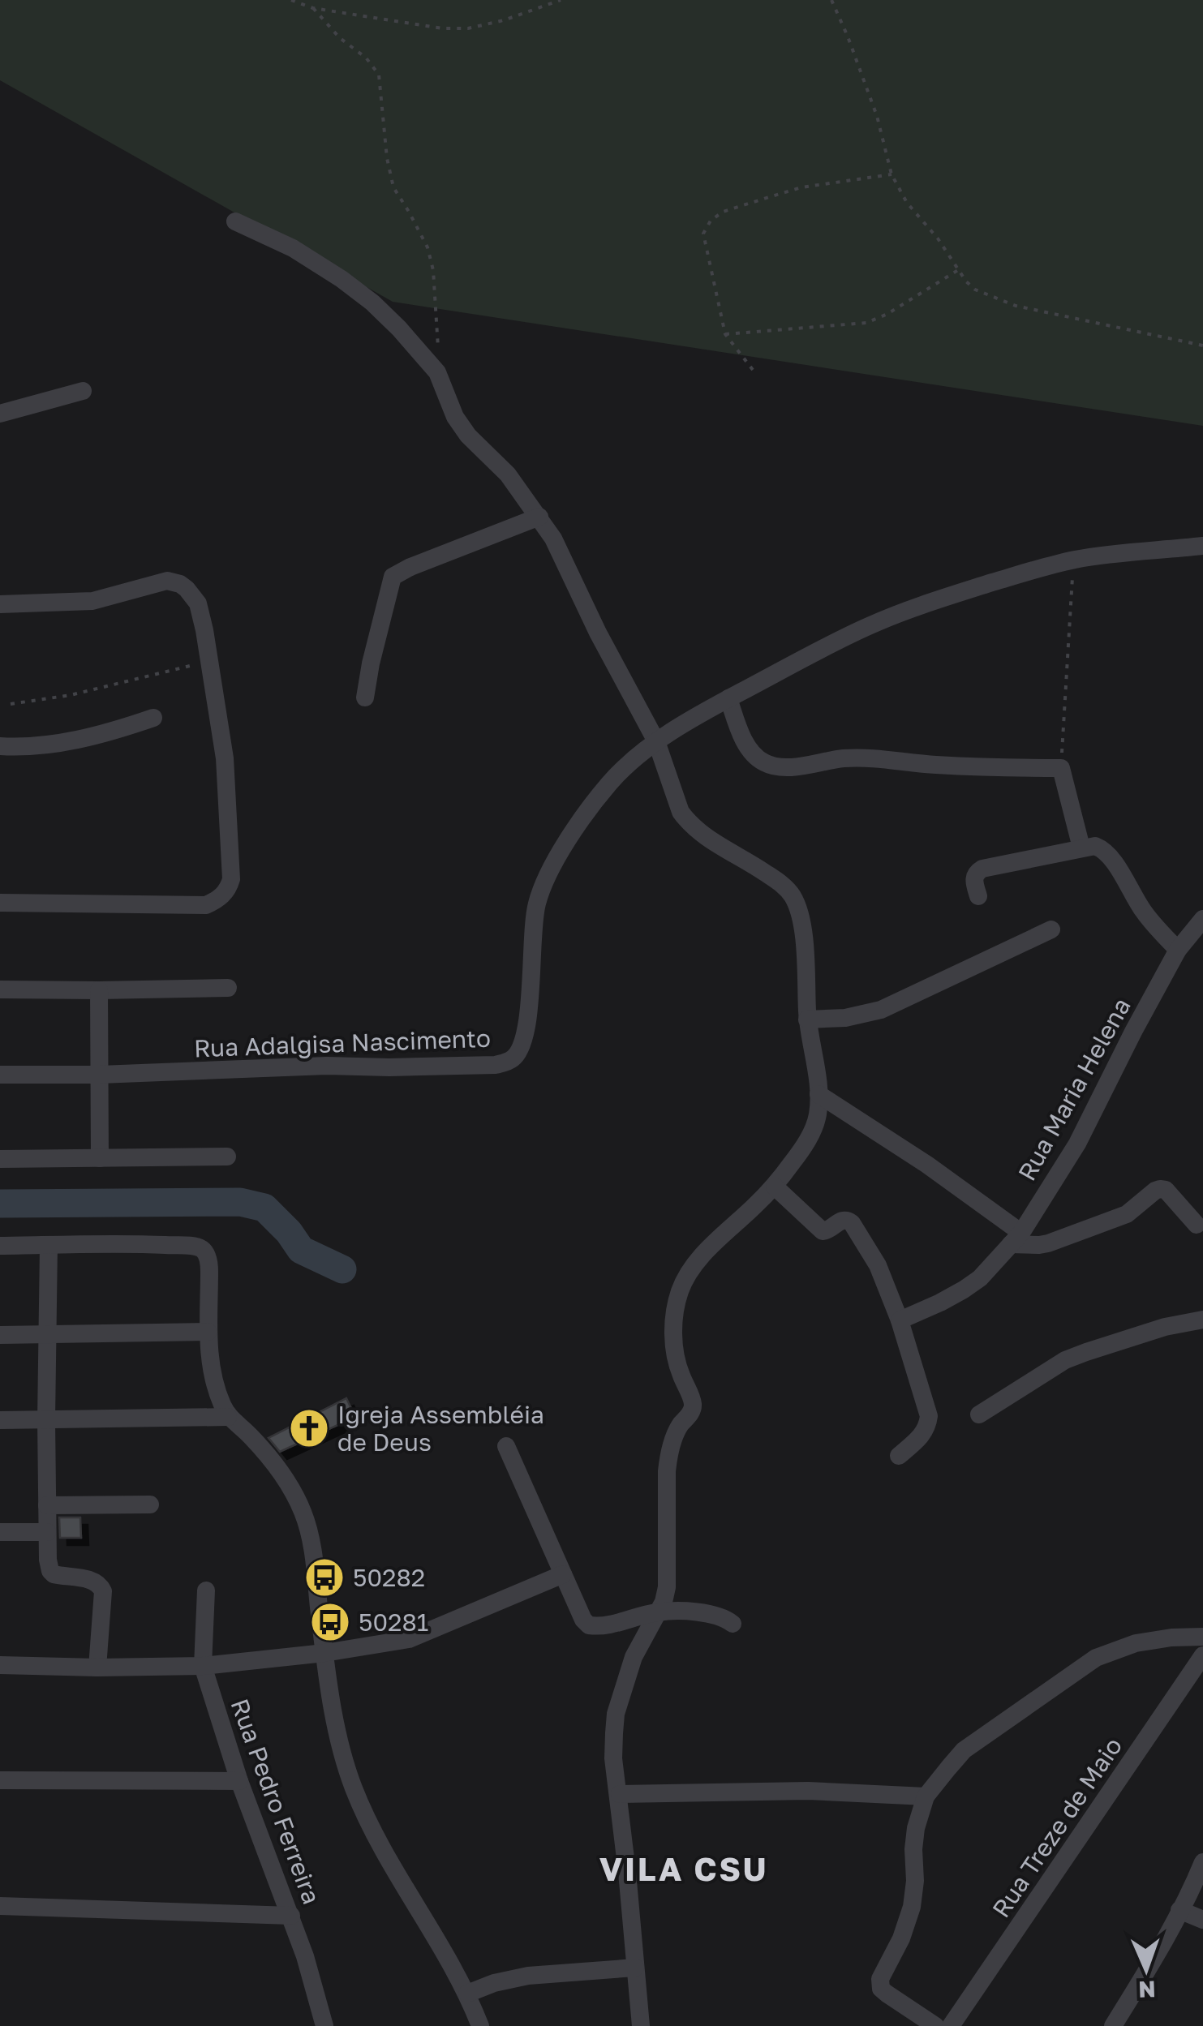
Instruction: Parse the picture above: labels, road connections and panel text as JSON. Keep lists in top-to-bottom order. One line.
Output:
{"streets":{"street":["Rua Adalgisa Nascimento","Rua Maria Helena","Rua Pedro Ferreira","Rua Treze de Maio"]},"districts":["VILA CSU"],"places":{"church":["Igreja Assembléia de Deus"],"bus stop":["50282","50281"]},"north":"bottom"}
